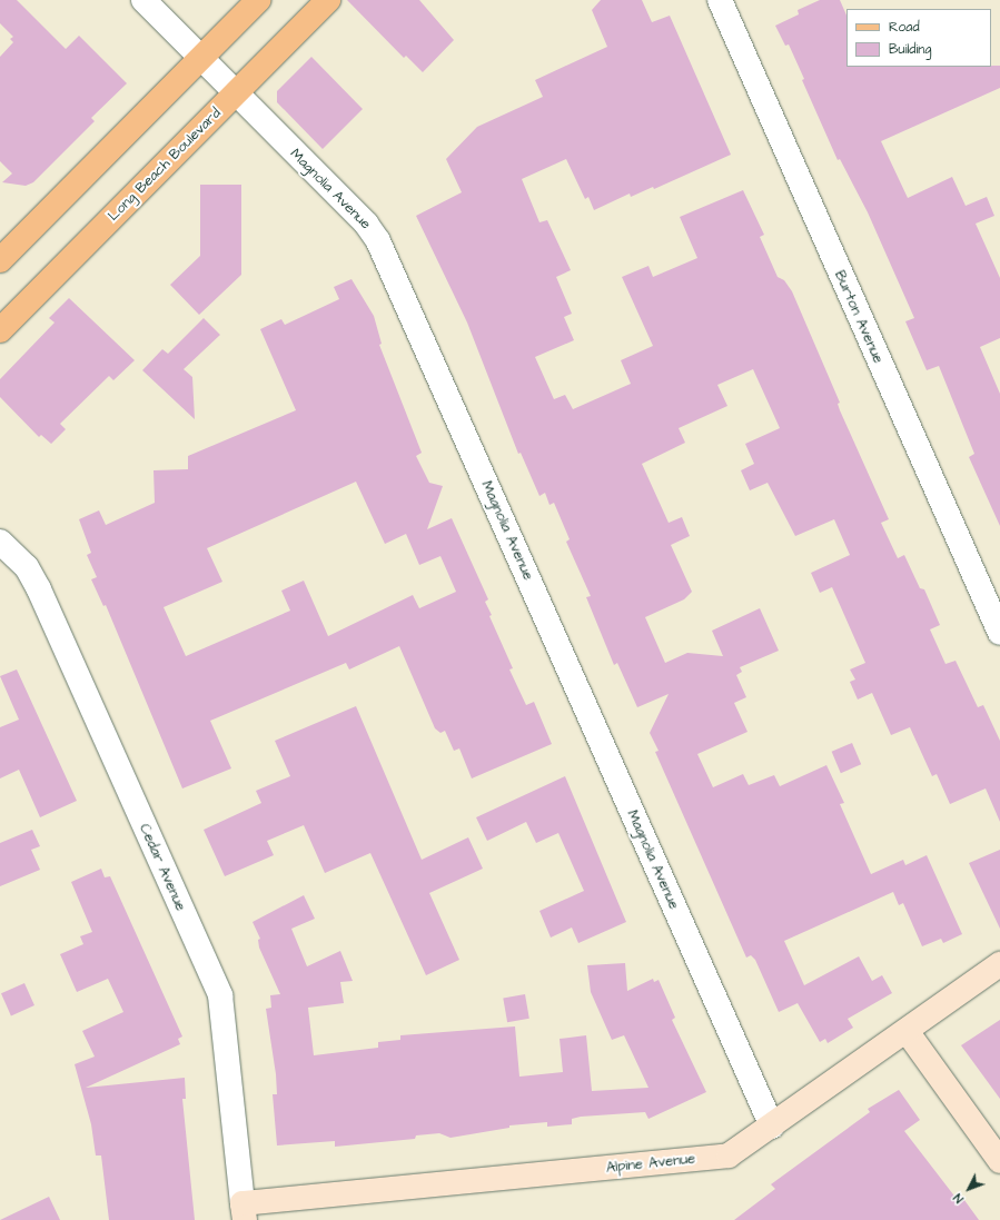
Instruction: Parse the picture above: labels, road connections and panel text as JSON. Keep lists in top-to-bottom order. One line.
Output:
{"streets":{"main road":["Long Beach Boulevard"],"street":["Magnolia Avenue","Burton Avenue","Cedar Avenue","Alpine Avenue"]},"crossings":[["Long Beach Boulevard","Magnolia Avenue"],["Magnolia Avenue","Alpine Avenue"],["Cedar Avenue","Alpine Avenue"]],"legend":["Road","Building"],"north":"bottom left"}
